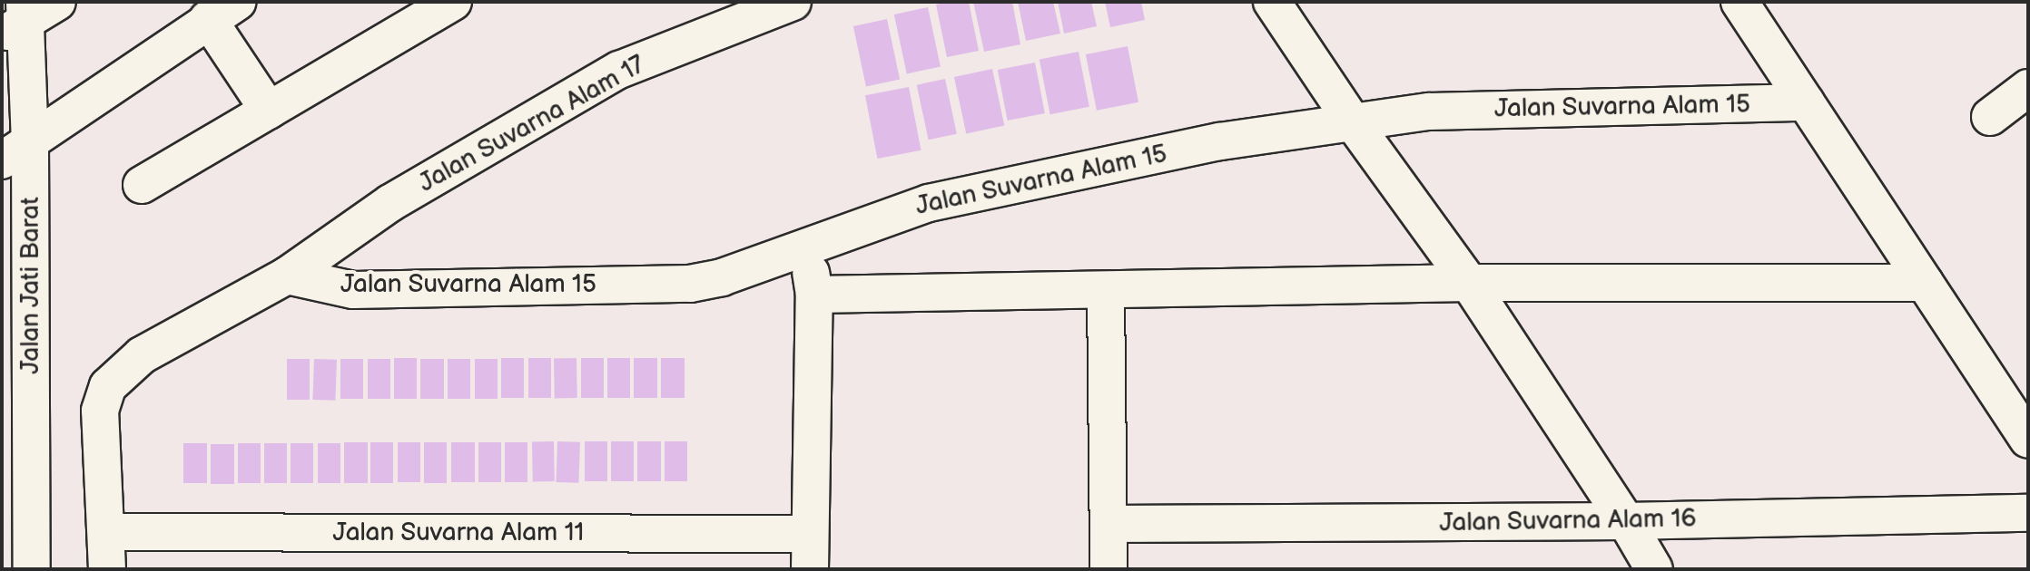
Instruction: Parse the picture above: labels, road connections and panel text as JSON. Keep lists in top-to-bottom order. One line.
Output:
{"streets":{"street":["Jalan Suvarna Alam 15","Jalan Suvarna Alam 17","Jalan Jati Barat","Jalan Suvarna Alam 16","Jalan Suvarna Alam 11"]},"crossings":[["Jalan Suvarna Alam 15","Jalan Suvarna Alam 17"],["Jalan Suvarna Alam 17","Jalan Suvarna Alam 11"]]}
